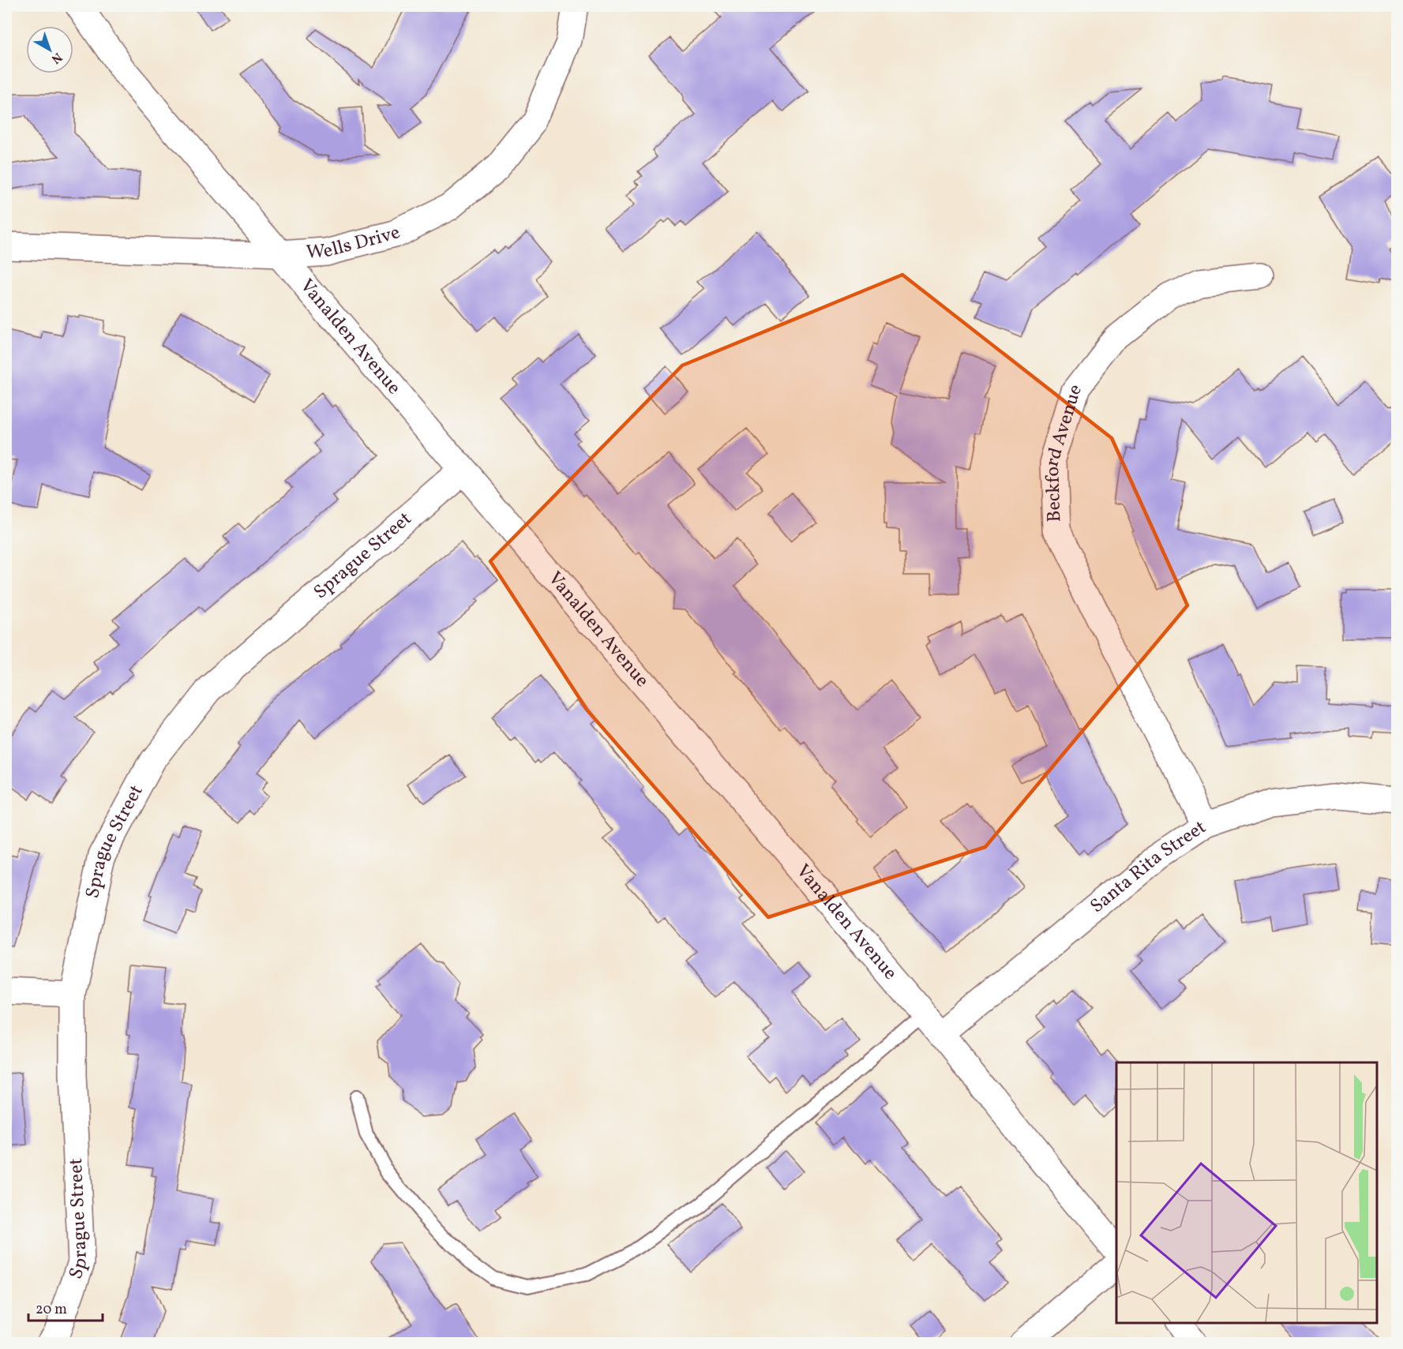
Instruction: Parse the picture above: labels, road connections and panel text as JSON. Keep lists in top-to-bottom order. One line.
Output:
{"streets":{"street":["Wells Drive","Vanalden Avenue","Beckford Avenue","Sprague Street","Santa Rita Street"]},"crossings":[["Wells Drive","Vanalden Avenue"],["Vanalden Avenue","Sprague Street"],["Vanalden Avenue","Santa Rita Street"],["Beckford Avenue","Santa Rita Street"]],"scale_bar":"20 m","north":"bottom right"}
